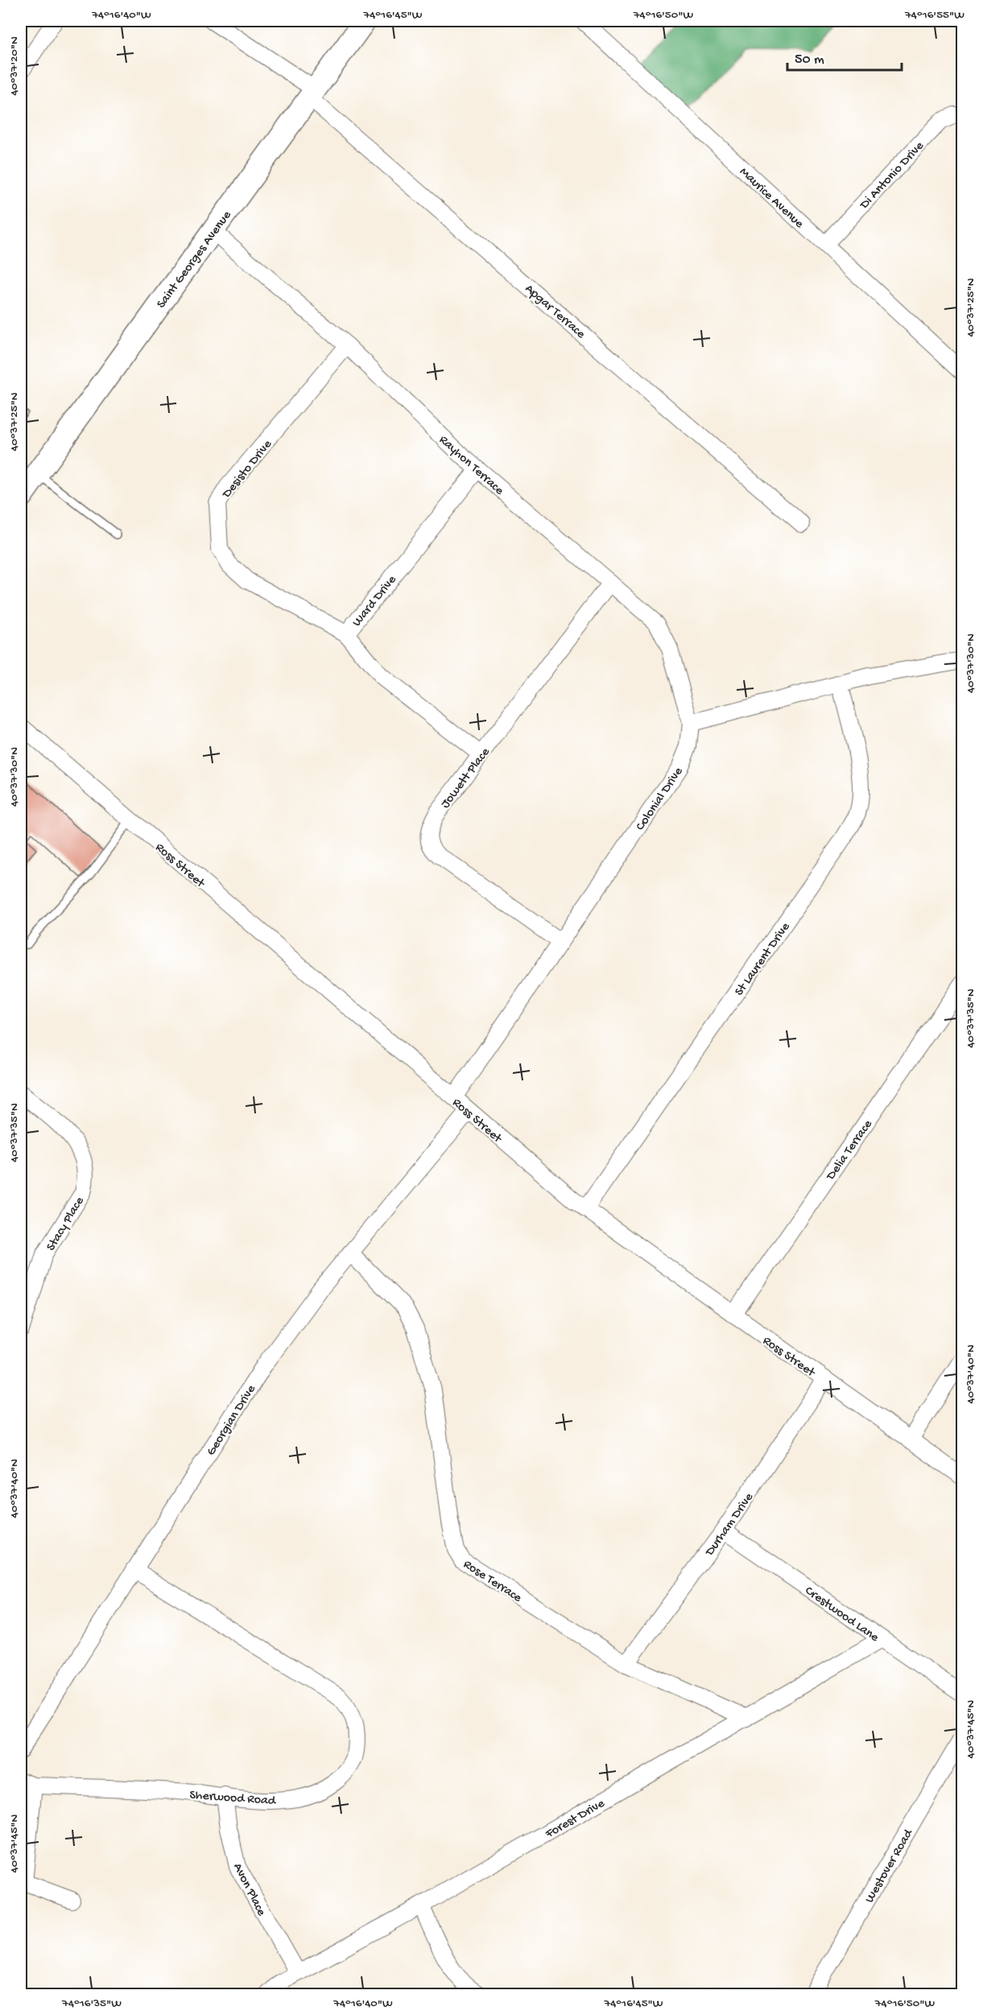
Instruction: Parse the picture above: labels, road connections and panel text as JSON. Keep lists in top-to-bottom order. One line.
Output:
{"streets":{"main road":["Saint Georges Avenue"],"street":["Di Antonio Drive","Maurice Avenue","Apgar Terrace","Rayhon Terrace","Desisto Drive","Ward Drive","Jowett Place","Colonial Drive","Ross Street","St Laurent Drive","Delia Terrace","Stacy Place","Georgian Drive","Durham Drive","Rose Terrace","Crestwood Lane","Sherwood Road","Forest Drive","Westover Road","Avon Place"]},"crossings":[["Di Antonio Drive","Maurice Avenue"],["Saint Georges Avenue","Apgar Terrace"],["Saint Georges Avenue","Rayhon Terrace"],["Rayhon Terrace","Desisto Drive"],["Rayhon Terrace","Ward Drive"],["Rayhon Terrace","Jowett Place"],["Rayhon Terrace","Colonial Drive"],["Desisto Drive","Ward Drive"],["Ward Drive","Jowett Place"],["Jowett Place","Colonial Drive"],["Colonial Drive","Ross Street"],["Ross Street","St Laurent Drive"],["Ross Street","Delia Terrace"],["Ross Street","Georgian Drive"],["Ross Street","Durham Drive"],["Georgian Drive","Rose Terrace"],["Georgian Drive","Sherwood Road"],["Durham Drive","Rose Terrace"],["Durham Drive","Crestwood Lane"],["Rose Terrace","Forest Drive"],["Crestwood Lane","Forest Drive"],["Sherwood Road","Avon Place"],["Forest Drive","Avon Place"]],"scale_bar":"50 m","coordinates":["74°16'40\"W","74°16'45\"W","74°16'50\"W","74°16'55\"W","40°37'20\"N","40°37'25\"N","40°37'30\"N","40°37'35\"N","40°37'40\"N","40°37'45\"N","74°16'35\"W"]}
